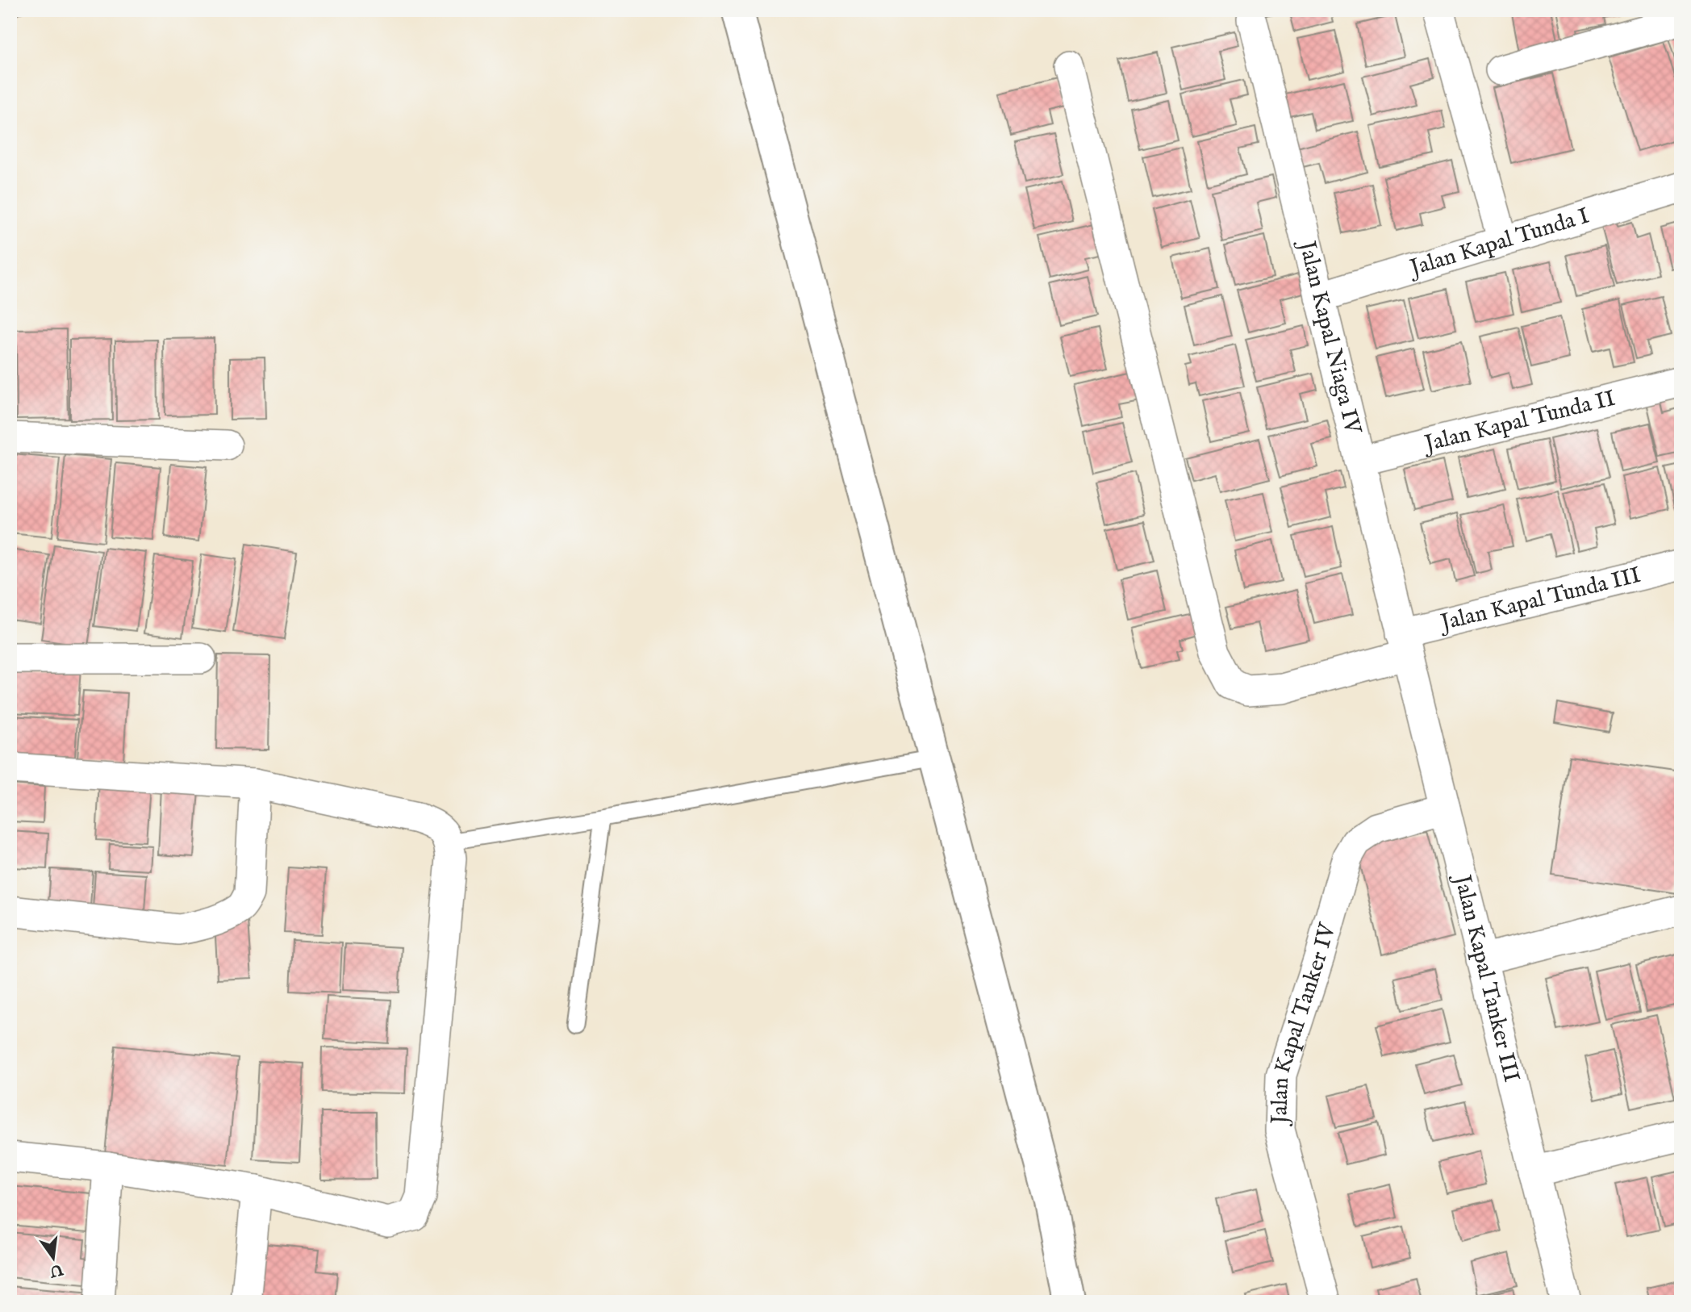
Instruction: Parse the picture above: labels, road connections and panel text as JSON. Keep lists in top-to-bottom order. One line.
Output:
{"streets":{"street":["Jalan Kapal Tunda I","Jalan Kapal Niaga IV","Jalan Kapal Tunda II","Jalan Kapal Tunda III","Jalan Kapal Tanker III","Jalan Kapal Tanker IV"]},"crossings":[["Jalan Kapal Tunda I","Jalan Kapal Niaga IV"],["Jalan Kapal Niaga IV","Jalan Kapal Tunda II"],["Jalan Kapal Niaga IV","Jalan Kapal Tunda III"],["Jalan Kapal Niaga IV","Jalan Kapal Tanker III"],["Jalan Kapal Tunda III","Jalan Kapal Tanker III"],["Jalan Kapal Tanker III","Jalan Kapal Tanker IV"]],"north":"bottom"}
